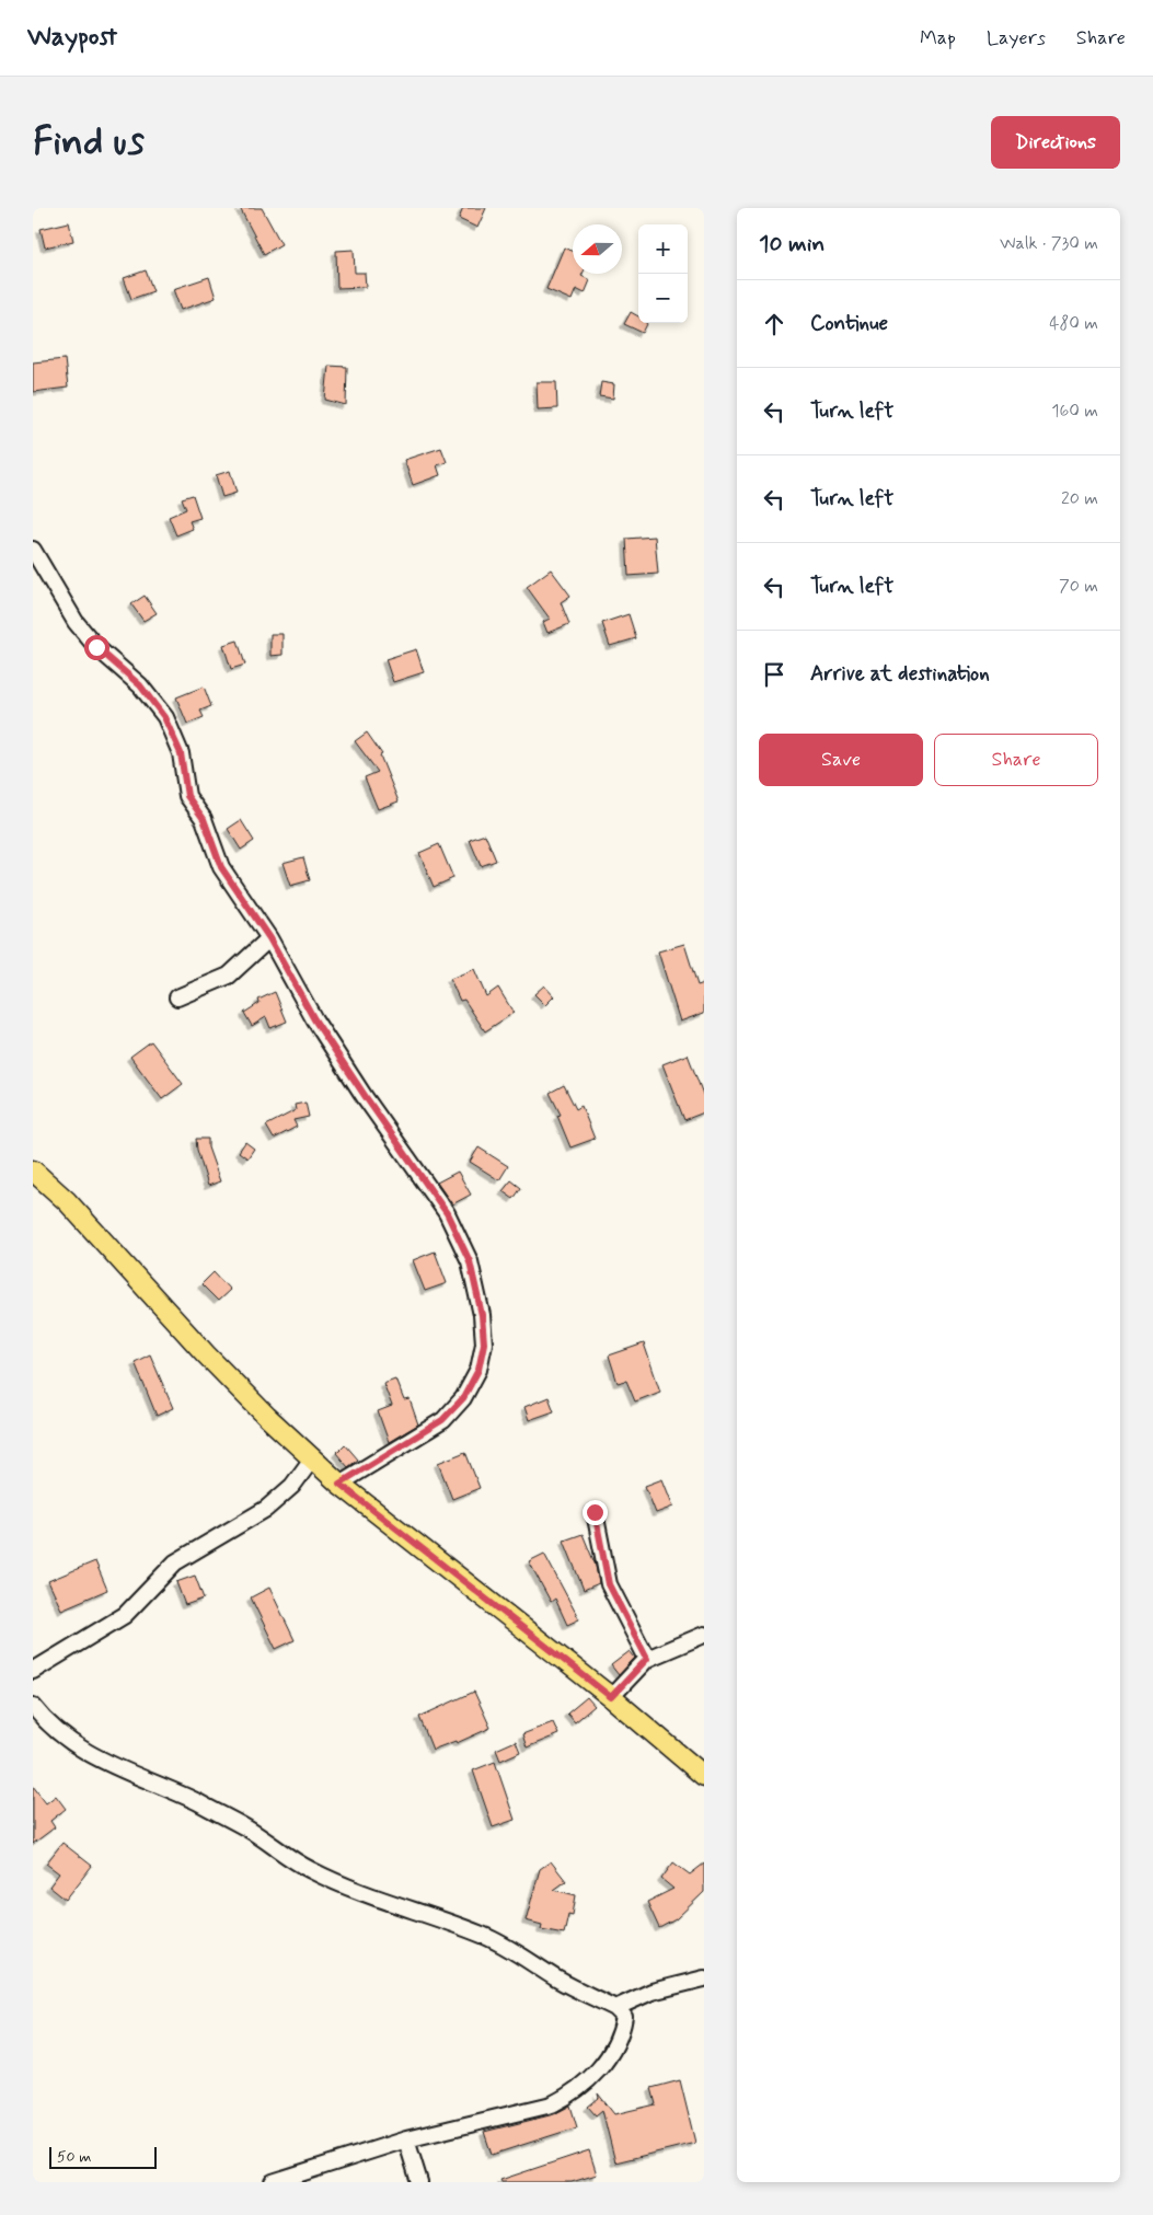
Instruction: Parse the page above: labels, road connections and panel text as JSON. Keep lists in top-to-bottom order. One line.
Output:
{"scale_bar":"50 m","north":"left","page":{"header":"Waypost","nav":["Map","Layers","Share"],"buttons":["Directions",["Save","Share"]],"title":"Find us","heading":["10 min","Walk · 730 m"],"map_buttons":["+","−"],"list":[["Continue","480 m"],["Turn left","160 m"],["Turn left","20 m"],["Turn left","70 m"],"Arrive at destination"],"scale":"50 m"}}
